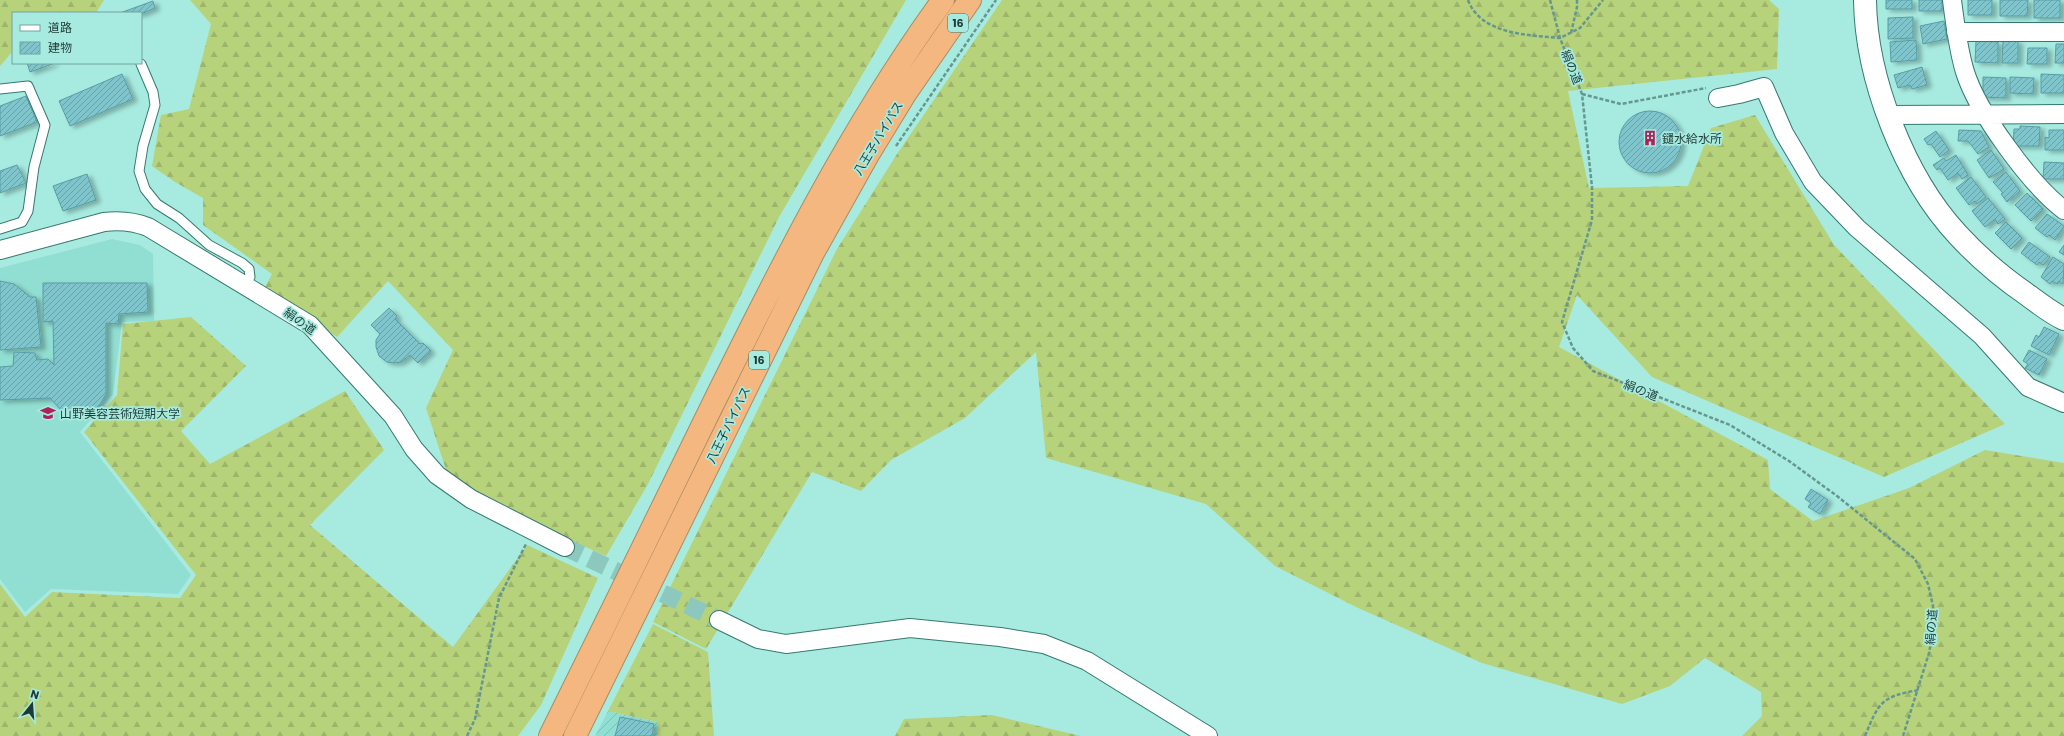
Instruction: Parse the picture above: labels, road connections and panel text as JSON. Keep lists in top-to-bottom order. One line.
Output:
{"streets":{"highway":["16","八王子バイパス"],"street":["絹の道"]},"crossings":[["16","八王子バイパス"]],"places":{"building":["鑓水給水所"],"school or university":["山野美容芸術短期大学"]},"legend":["道路","建物"],"north":"top"}
